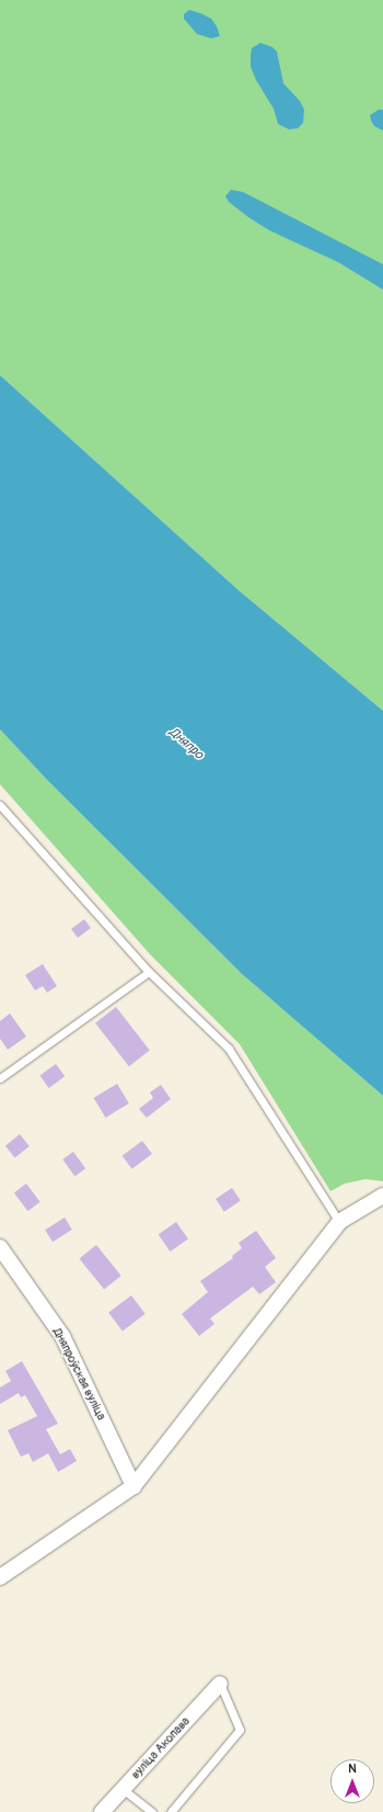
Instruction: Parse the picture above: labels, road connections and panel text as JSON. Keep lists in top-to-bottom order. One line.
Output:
{"streets":{"street":["Дняпроўская вуліца","вуліца Акопава"]},"water":["Дняпро"],"north":"top"}
